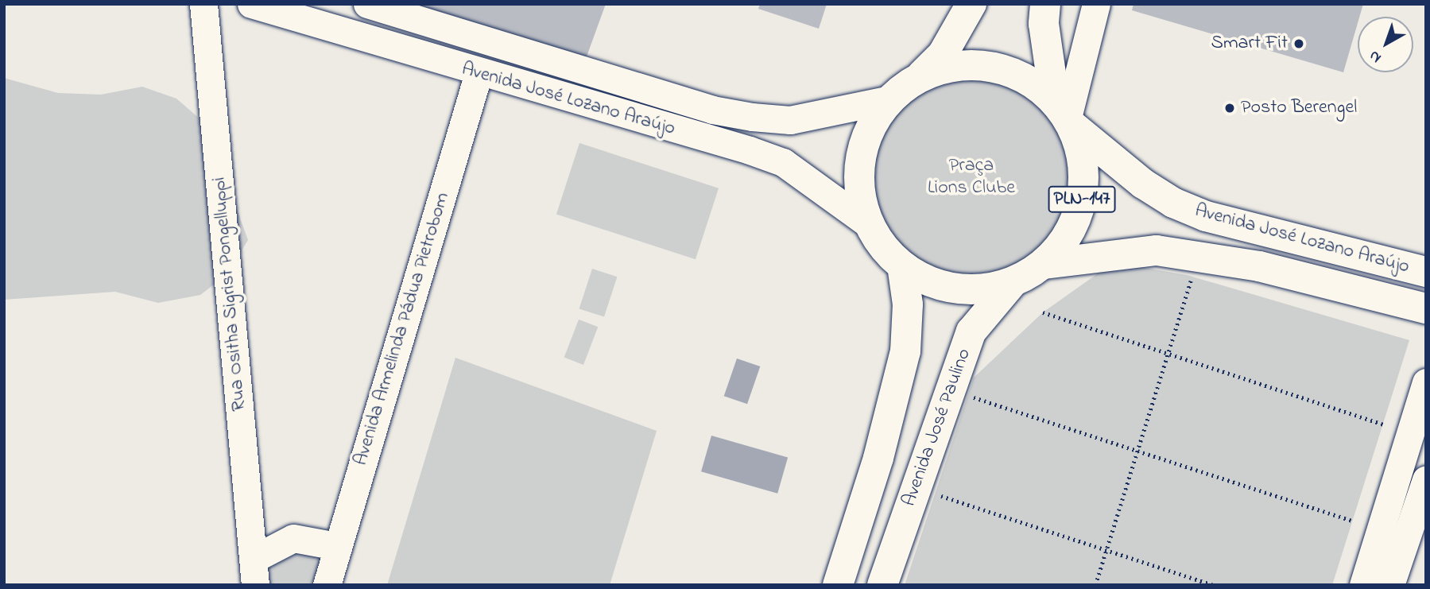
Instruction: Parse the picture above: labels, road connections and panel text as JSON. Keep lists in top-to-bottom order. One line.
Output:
{"streets":{"main road":["Avenida José Lozano Araújo","PLN-147","Avenida José Paulino"],"street":["Rua Ositha Sigrist Pongelluppi","Avenida Armelinda Pádua Pietrobom"]},"crossings":[["Avenida José Lozano Araújo","PLN-147"],["Avenida José Lozano Araújo","Avenida Armelinda Pádua Pietrobom"],["PLN-147","Avenida José Paulino"]],"parks":["Praça Lions Clube"],"places":["Smart Fit","Posto Berengel"],"north":"bottom left"}
